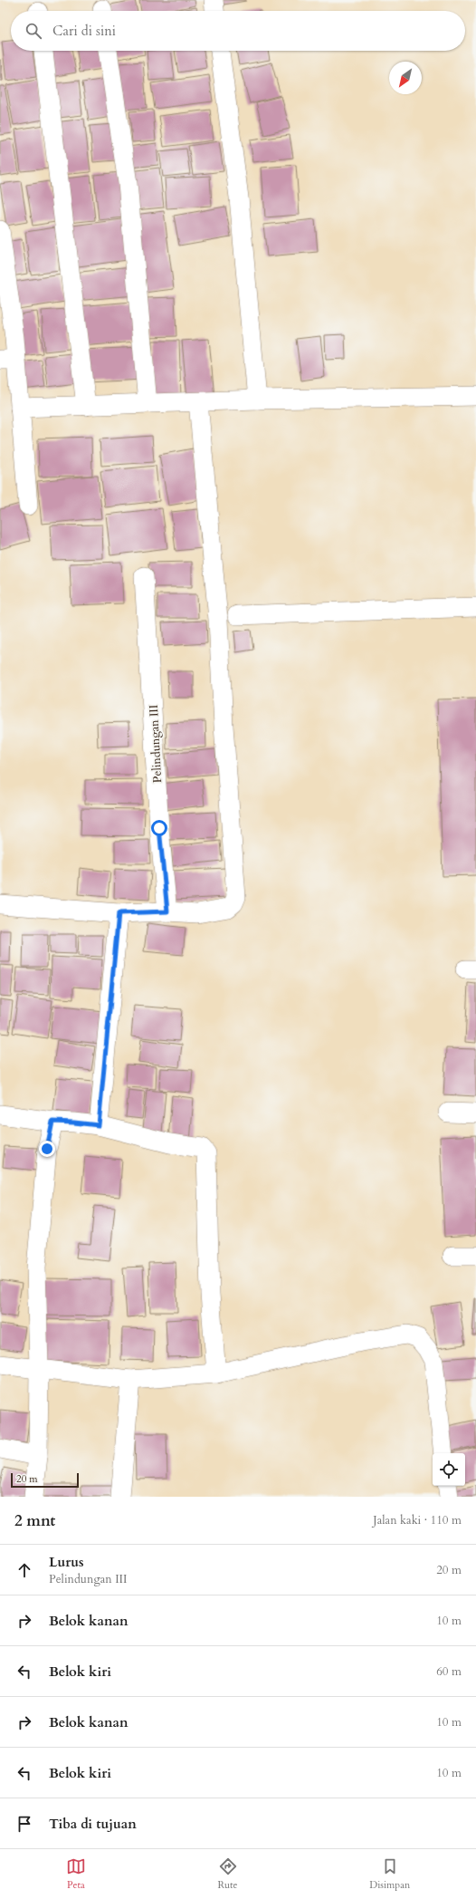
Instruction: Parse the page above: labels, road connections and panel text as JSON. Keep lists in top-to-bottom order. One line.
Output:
{"streets":{"street":["Pelindungan III"]},"scale_bar":"20 m","north":"bottom left","page":{"search":"Cari di sini","scale":"20 m","heading":["2 mnt","Jalan kaki · 110 m"],"list":[["Lurus","Pelindungan III","20 m"],["Belok kanan","10 m"],["Belok kiri","60 m"],["Belok kanan","10 m"],["Belok kiri","10 m"],"Tiba di tujuan"],"nav":["Peta","Rute","Disimpan"]}}
